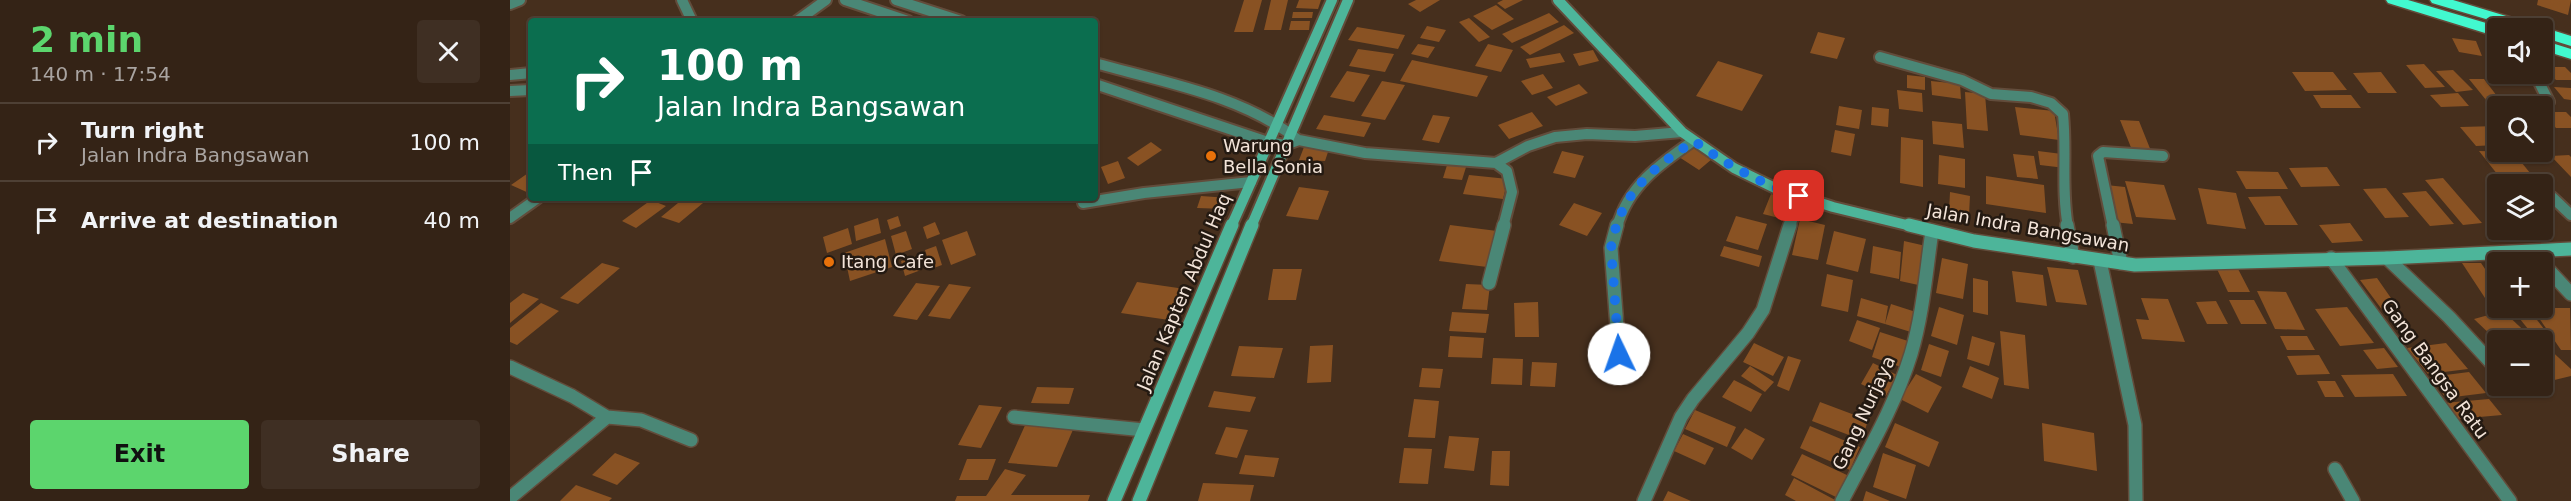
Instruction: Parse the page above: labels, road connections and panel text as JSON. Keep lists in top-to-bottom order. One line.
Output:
{"streets":{"street":["Jalan Indra Bangsawan","Jalan Kapten Abdul Haq","Gang Bangsa Ratu","Gang Nurjaya"]},"crossings":[["Jalan Indra Bangsawan","Gang Bangsa Ratu"],["Jalan Indra Bangsawan","Gang Nurjaya"]],"places":["Warung Bella Sonia","Itang Cafe"],"page":{"heading":["2 min","140 m · 17:54"],"map_buttons":["+","−"],"turn":["100 m","Jalan Indra Bangsawan"],"list":[{"name":"Turn right","note":"Jalan Indra Bangsawan","value":"100 m"},{"name":"Arrive at destination","value":"40 m"}],"then":"Then","buttons":["Exit","Share"]}}
